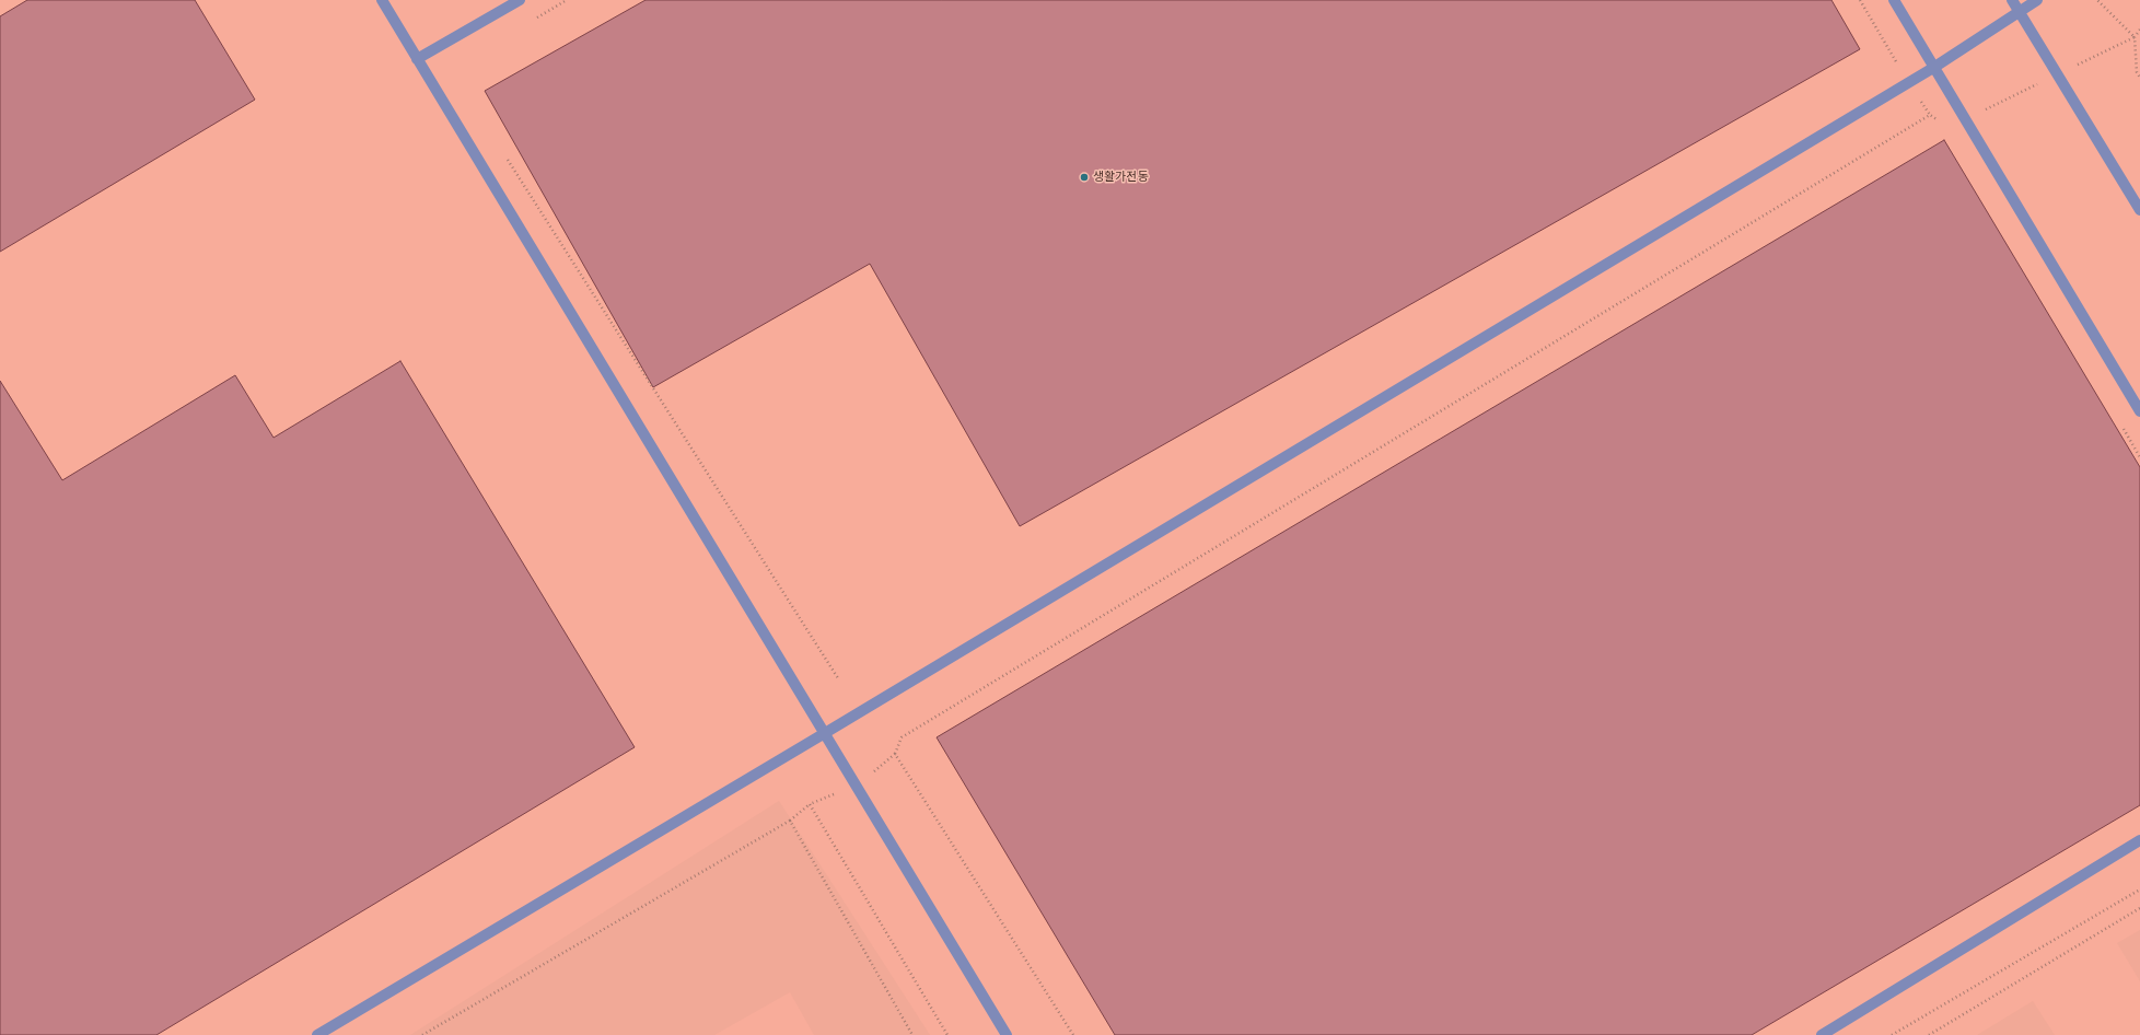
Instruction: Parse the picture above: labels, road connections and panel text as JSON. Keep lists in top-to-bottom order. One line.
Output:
{"places":["생활가전동"]}
